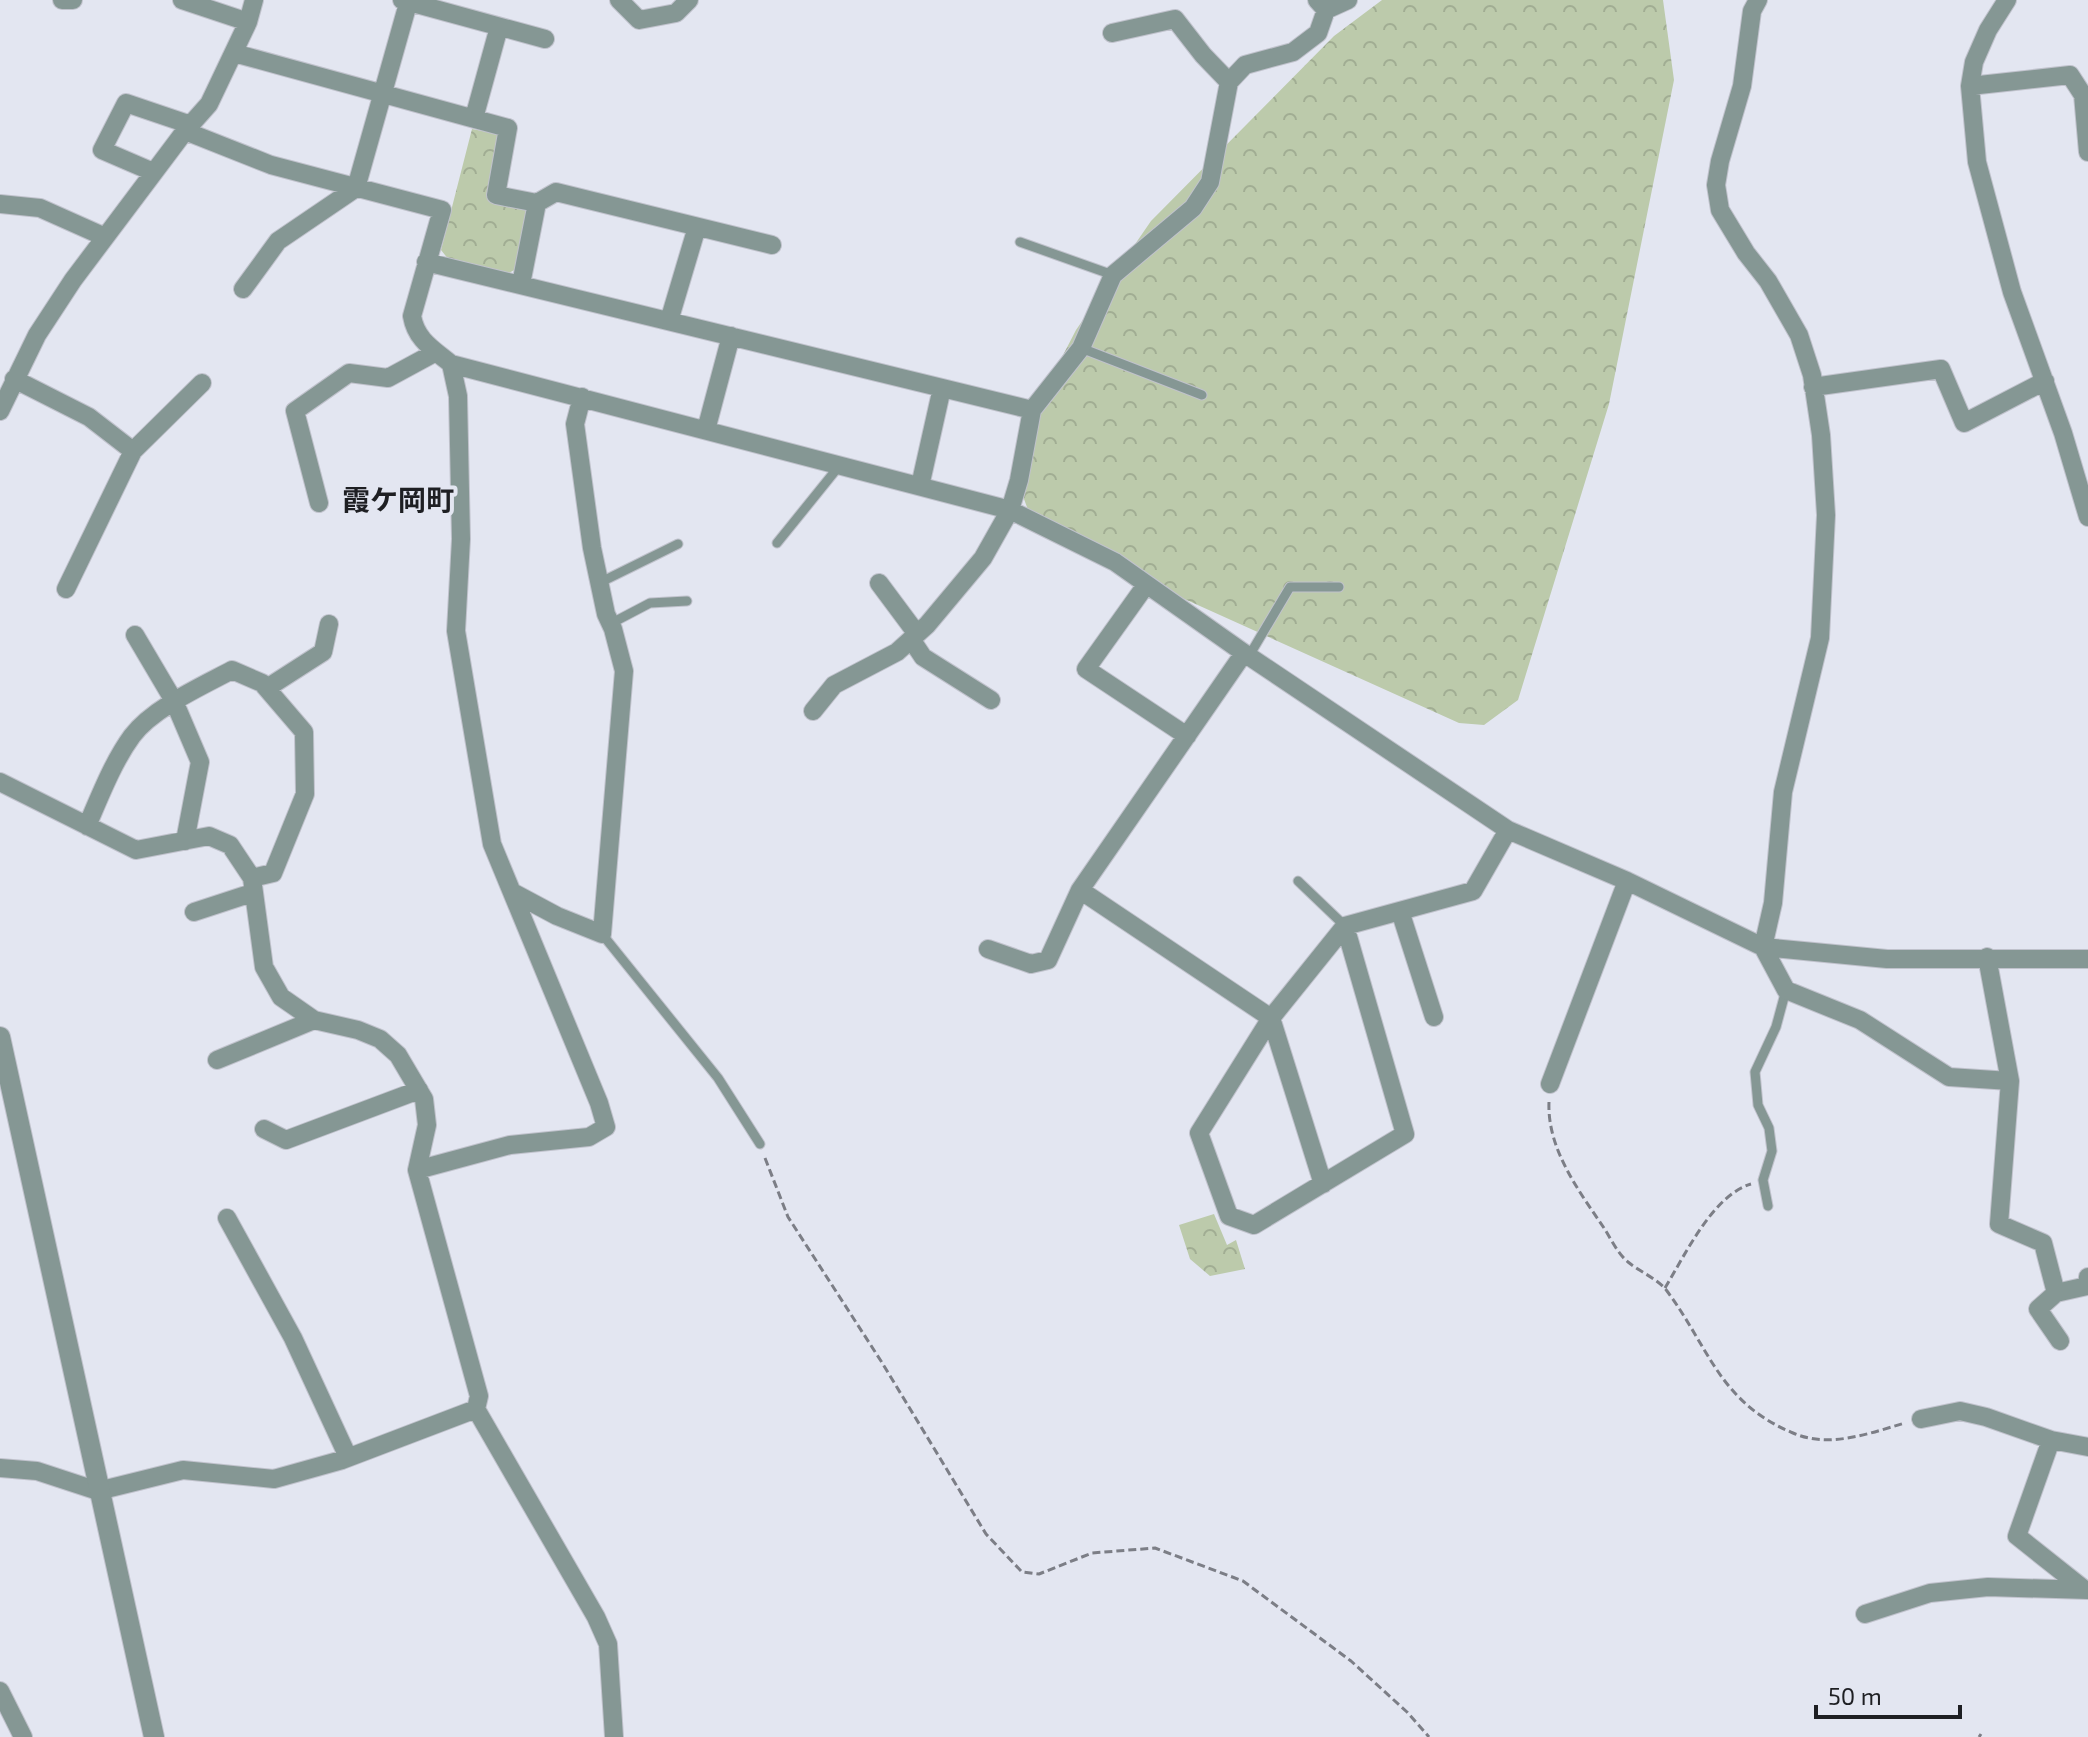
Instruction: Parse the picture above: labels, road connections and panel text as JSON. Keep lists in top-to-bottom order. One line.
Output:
{"districts":["霞ケ岡町"],"scale_bar":"50 m"}
